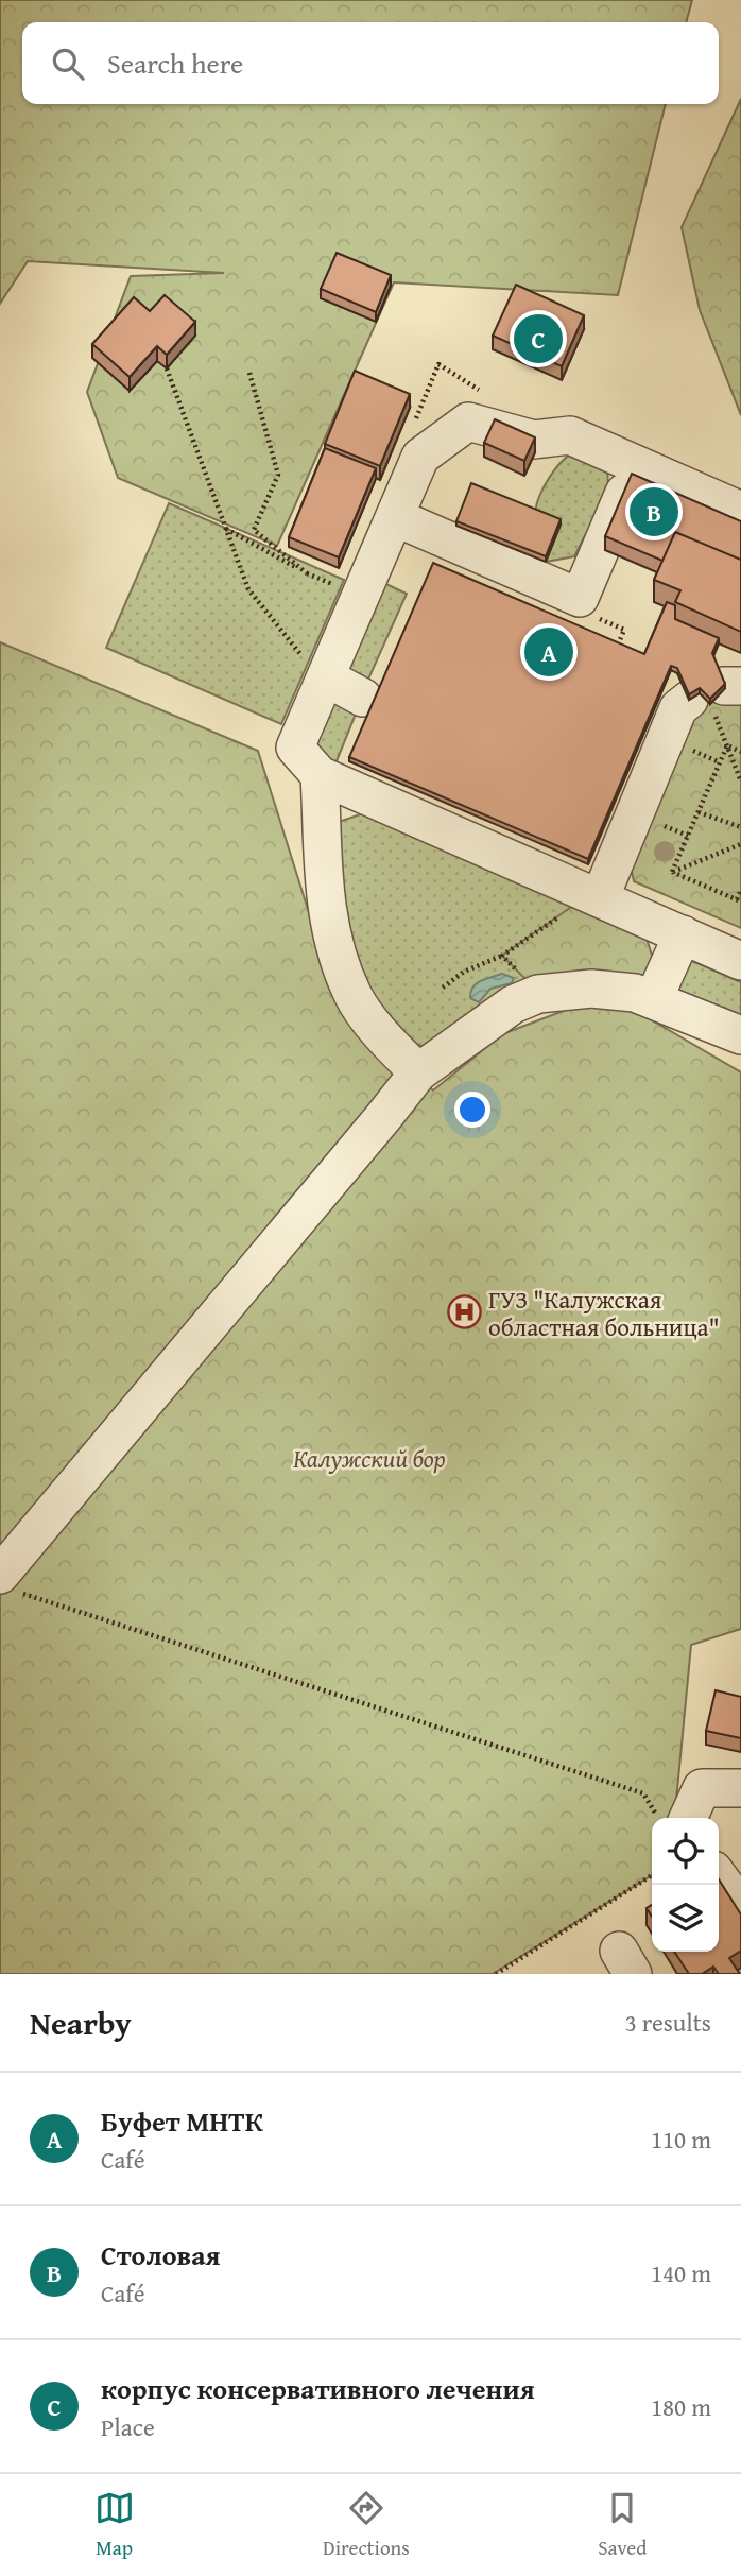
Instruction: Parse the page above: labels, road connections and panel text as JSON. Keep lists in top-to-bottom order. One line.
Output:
{"parks":["Калужский бор"],"places":{"hospital":["ГУЗ \"Калужская областная больница\""]},"page":{"search":"Search here","pins":["C","B","A"],"heading":["Nearby","3 results"],"list":[{"mark":"A","name":"Буфет МНТК","note":"Café","value":"110 m"},{"mark":"B","name":"Столовая","note":"Café","value":"140 m"},{"mark":"C","name":"корпус консервативного лечения","note":"Place","value":"180 m"}],"nav":["Map","Directions","Saved"]}}
